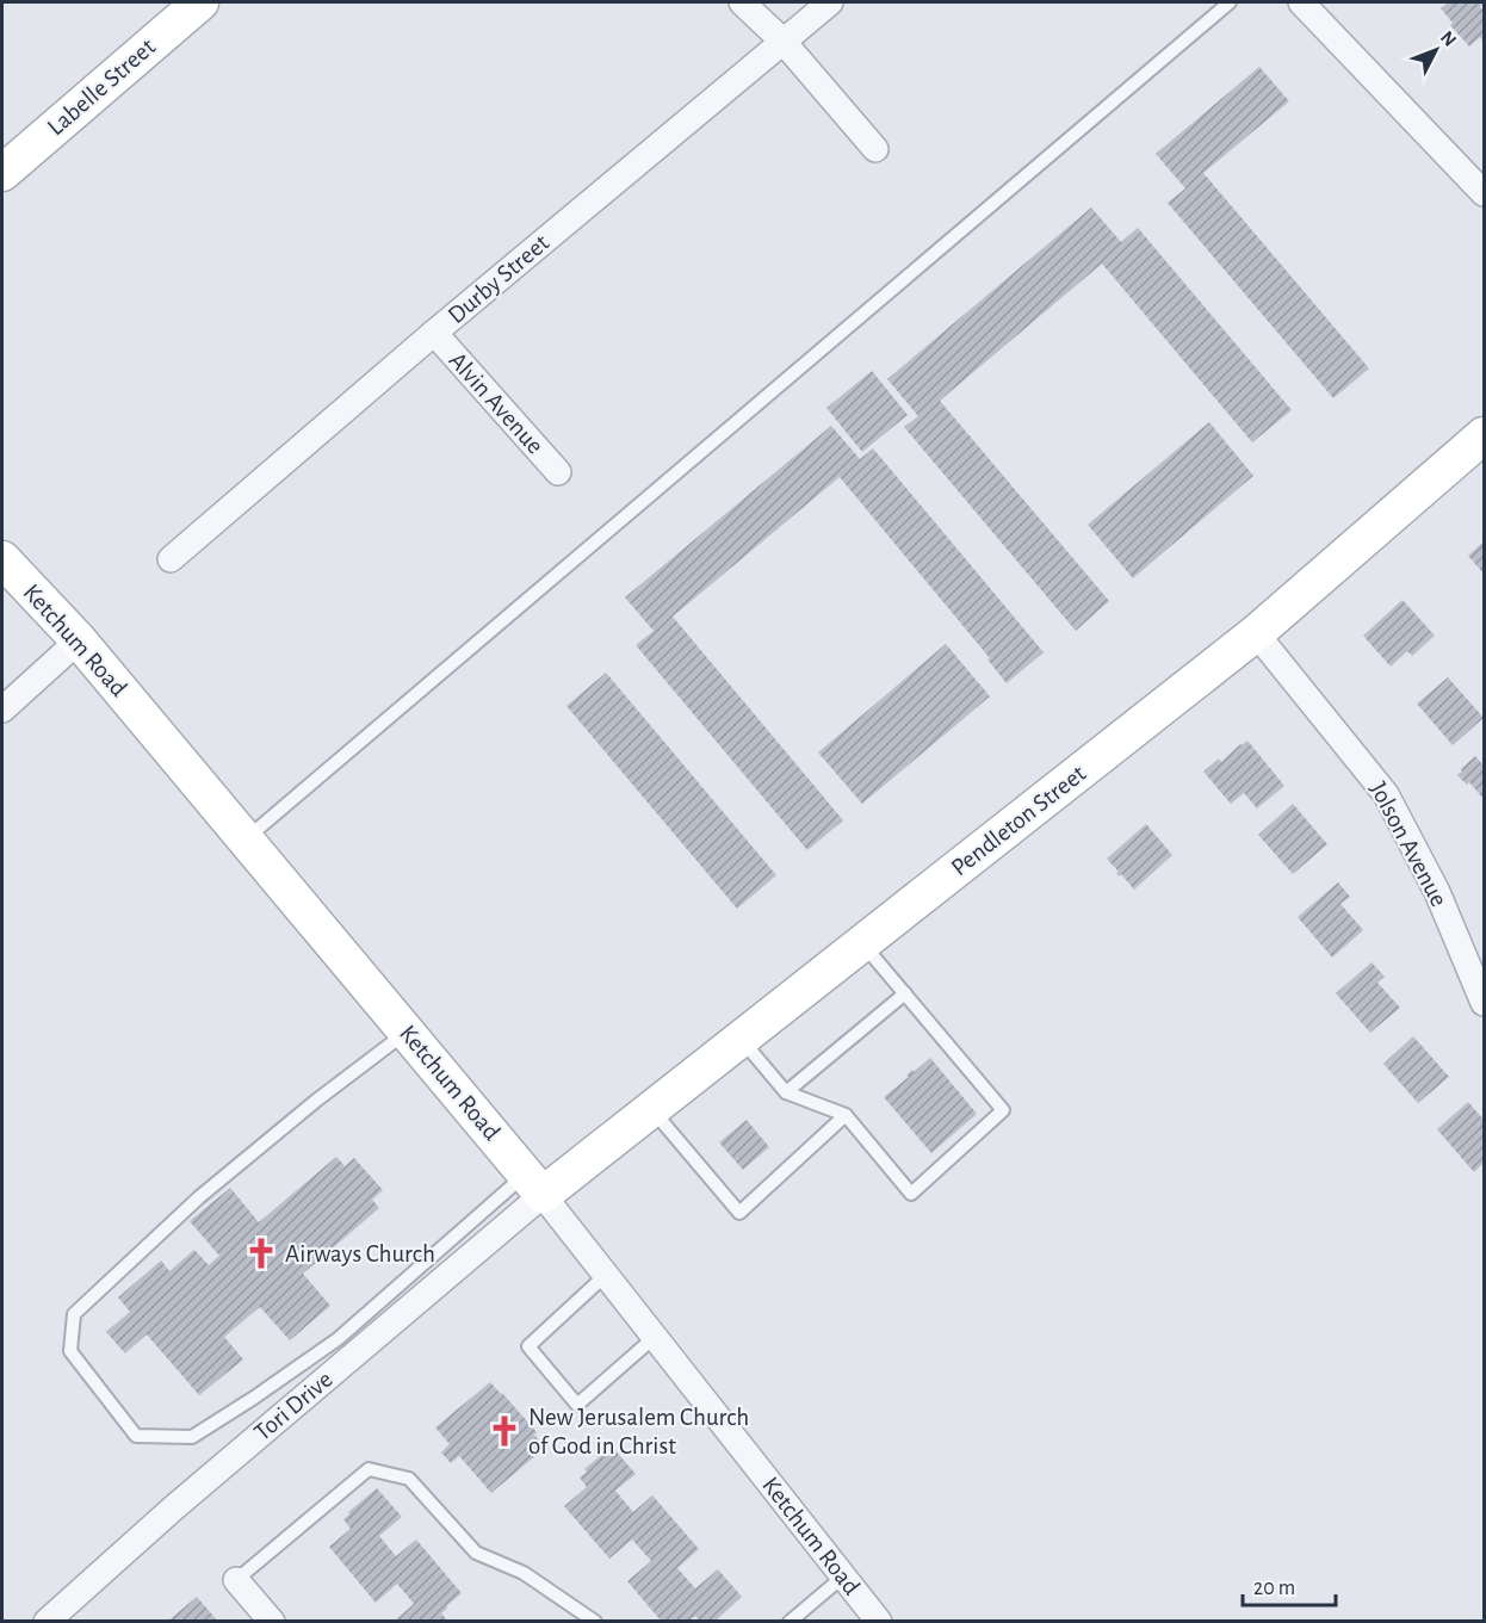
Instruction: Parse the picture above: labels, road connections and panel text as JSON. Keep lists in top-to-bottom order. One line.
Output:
{"streets":{"main road":["Labelle Street","Ketchum Road","Pendleton Street"],"street":["Durby Street","Alvin Avenue","Jolson Avenue","Tori Drive"]},"crossings":[["Durby Street","Alvin Avenue"],["Ketchum Road","Pendleton Street"],["Ketchum Road","Tori Drive"],["Pendleton Street","Jolson Avenue"],["Pendleton Street","Tori Drive"]],"places":{"church":["Airways Church","New Jerusalem Church of God in Christ"]},"scale_bar":"20 m","north":"top right"}
